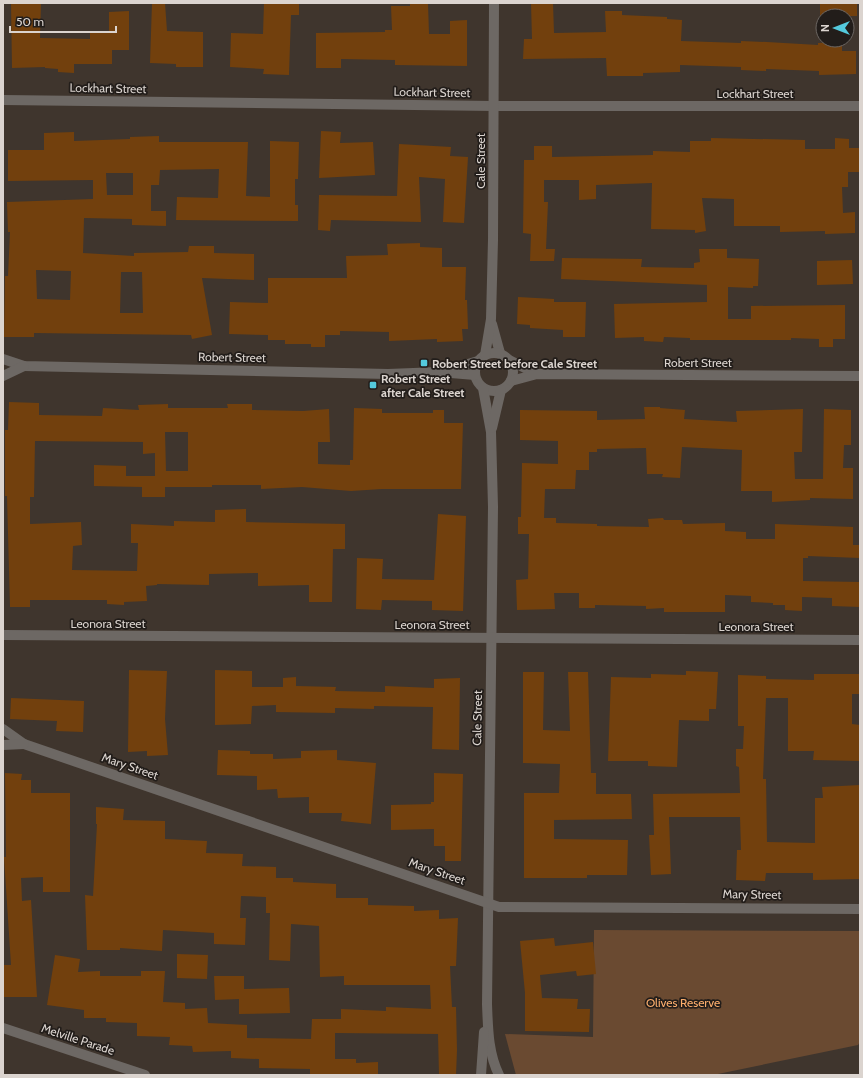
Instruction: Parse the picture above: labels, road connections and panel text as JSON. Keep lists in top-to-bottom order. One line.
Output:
{"streets":{"street":["Lockhart Street","Cale Street","Robert Street","Leonora Street","Mary Street","Melville Parade"]},"crossings":[["Lockhart Street","Cale Street"],["Cale Street","Robert Street"],["Cale Street","Leonora Street"],["Cale Street","Mary Street"]],"parks":["Olives Reserve"],"places":{"transit":["Robert Street before Cale Street","Robert Street after Cale Street"]},"scale_bar":"50 m","north":"left"}
